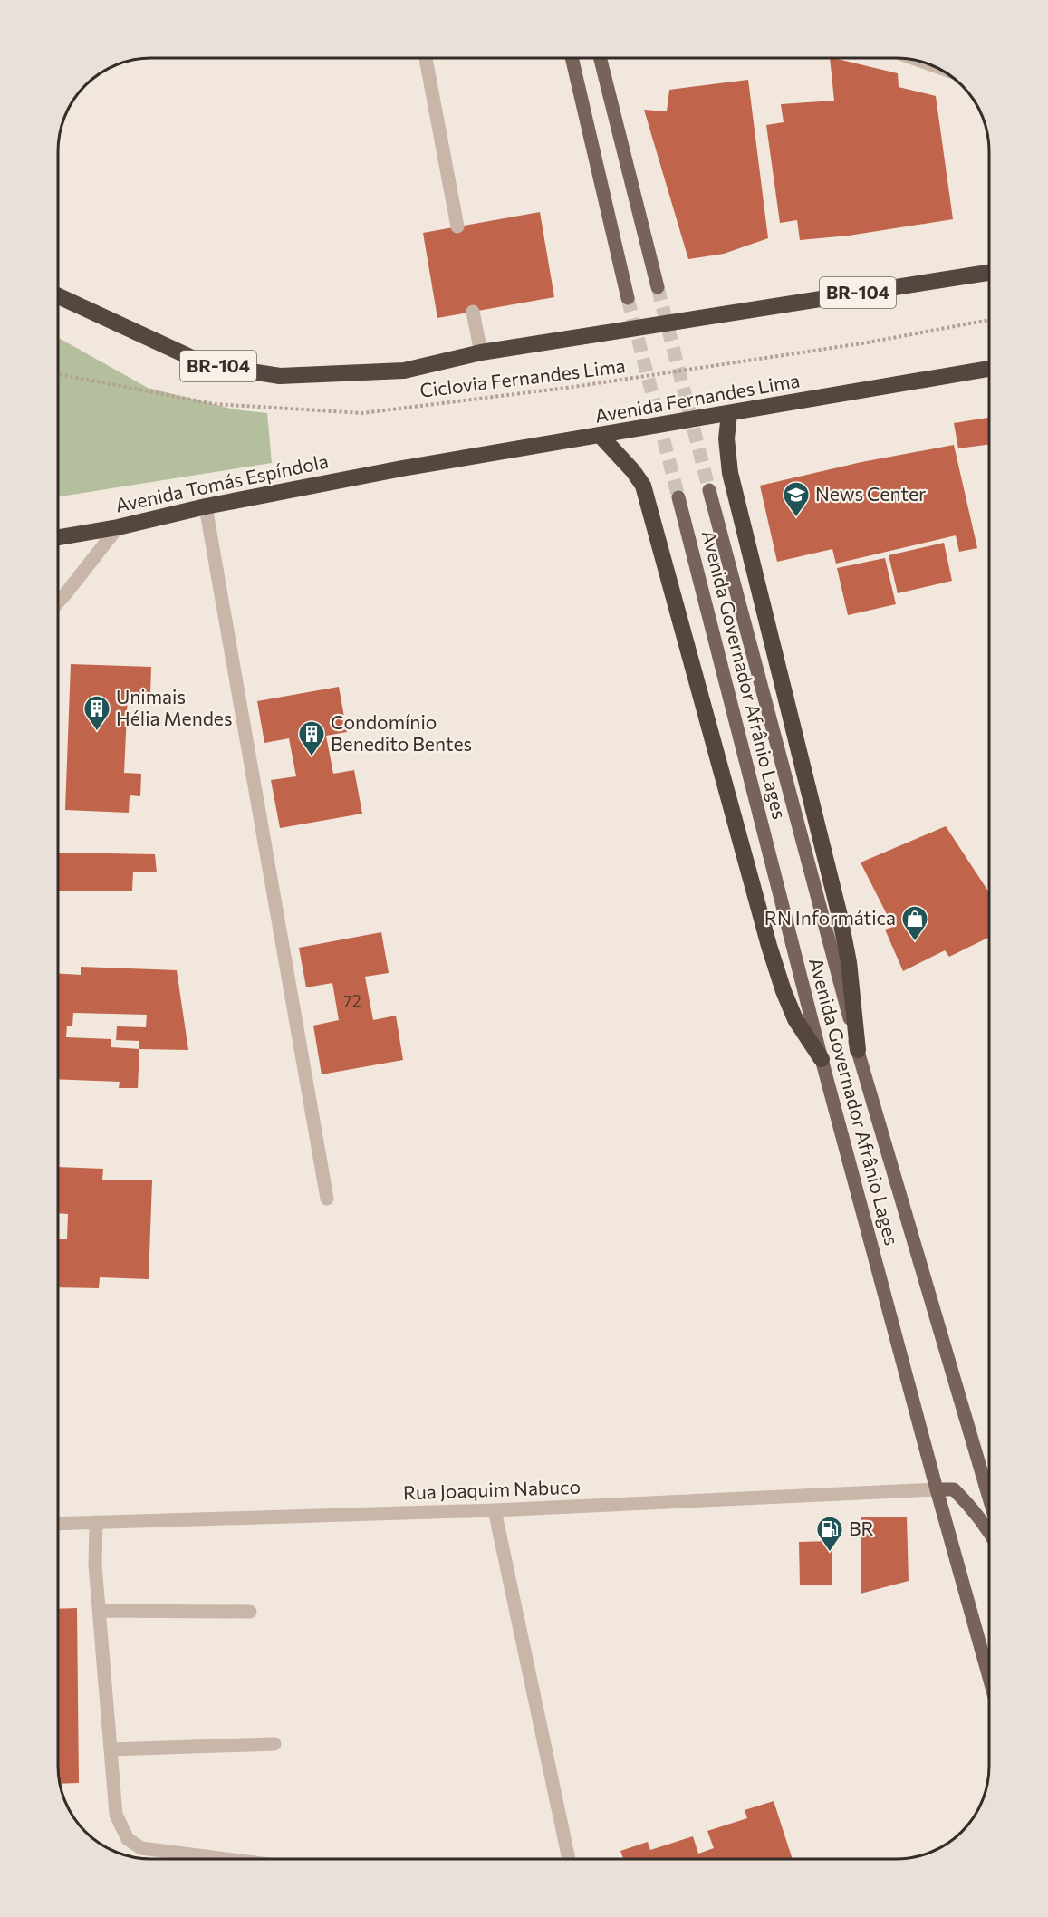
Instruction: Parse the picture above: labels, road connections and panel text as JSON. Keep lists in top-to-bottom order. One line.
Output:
{"streets":{"highway":["BR-104","Avenida Fernandes Lima","Avenida Tomás Espíndola"],"main road":["Avenida Governador Afrânio Lages"],"street":["Rua Joaquim Nabuco"],"path":["Ciclovia Fernandes Lima"]},"crossings":[["Avenida Fernandes Lima","Avenida Tomás Espíndola"],["Avenida Governador Afrânio Lages","Rua Joaquim Nabuco"]],"places":{"school or university":["News Center"],"building":["Unimais Hélia Mendes","Condomínio Benedito Bentes"],"shop":["RN Informática"],"fuel station":["BR"]},"house_numbers":["72"]}
